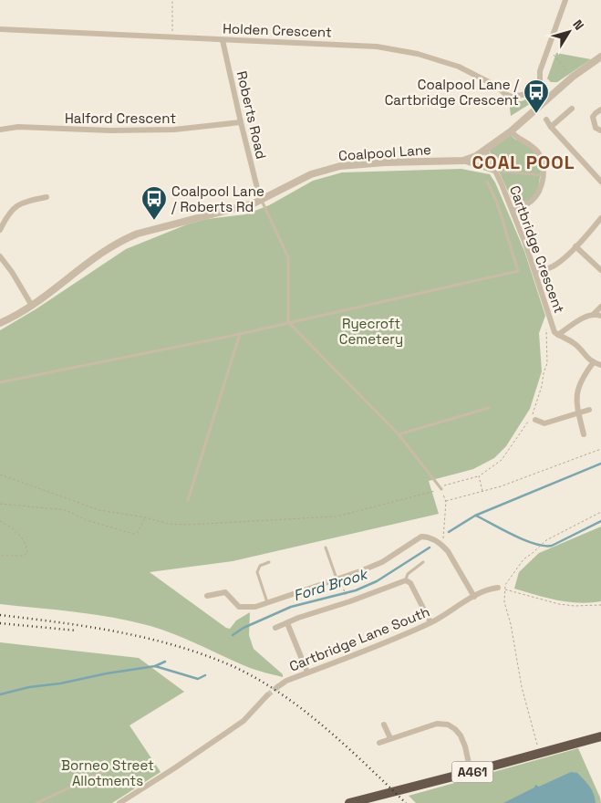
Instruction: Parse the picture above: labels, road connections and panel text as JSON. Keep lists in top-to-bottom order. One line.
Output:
{"streets":{"highway":["A461"],"street":["Holden Crescent","Roberts Road","Halford Crescent","Coalpool Lane","Cartbridge Crescent","Cartbridge Lane South"]},"crossings":[["Holden Crescent","Roberts Road"],["Roberts Road","Halford Crescent"],["Roberts Road","Coalpool Lane"],["Coalpool Lane","Cartbridge Crescent"]],"districts":["COAL POOL"],"water":["Ford Brook"],"parks":["Ryecroft Cemetery","Borneo Street Allotments"],"places":{"bus stop":["Coalpool Lane / Cartbridge Crescent","Coalpool Lane / Roberts Rd"]},"north":"top right"}
